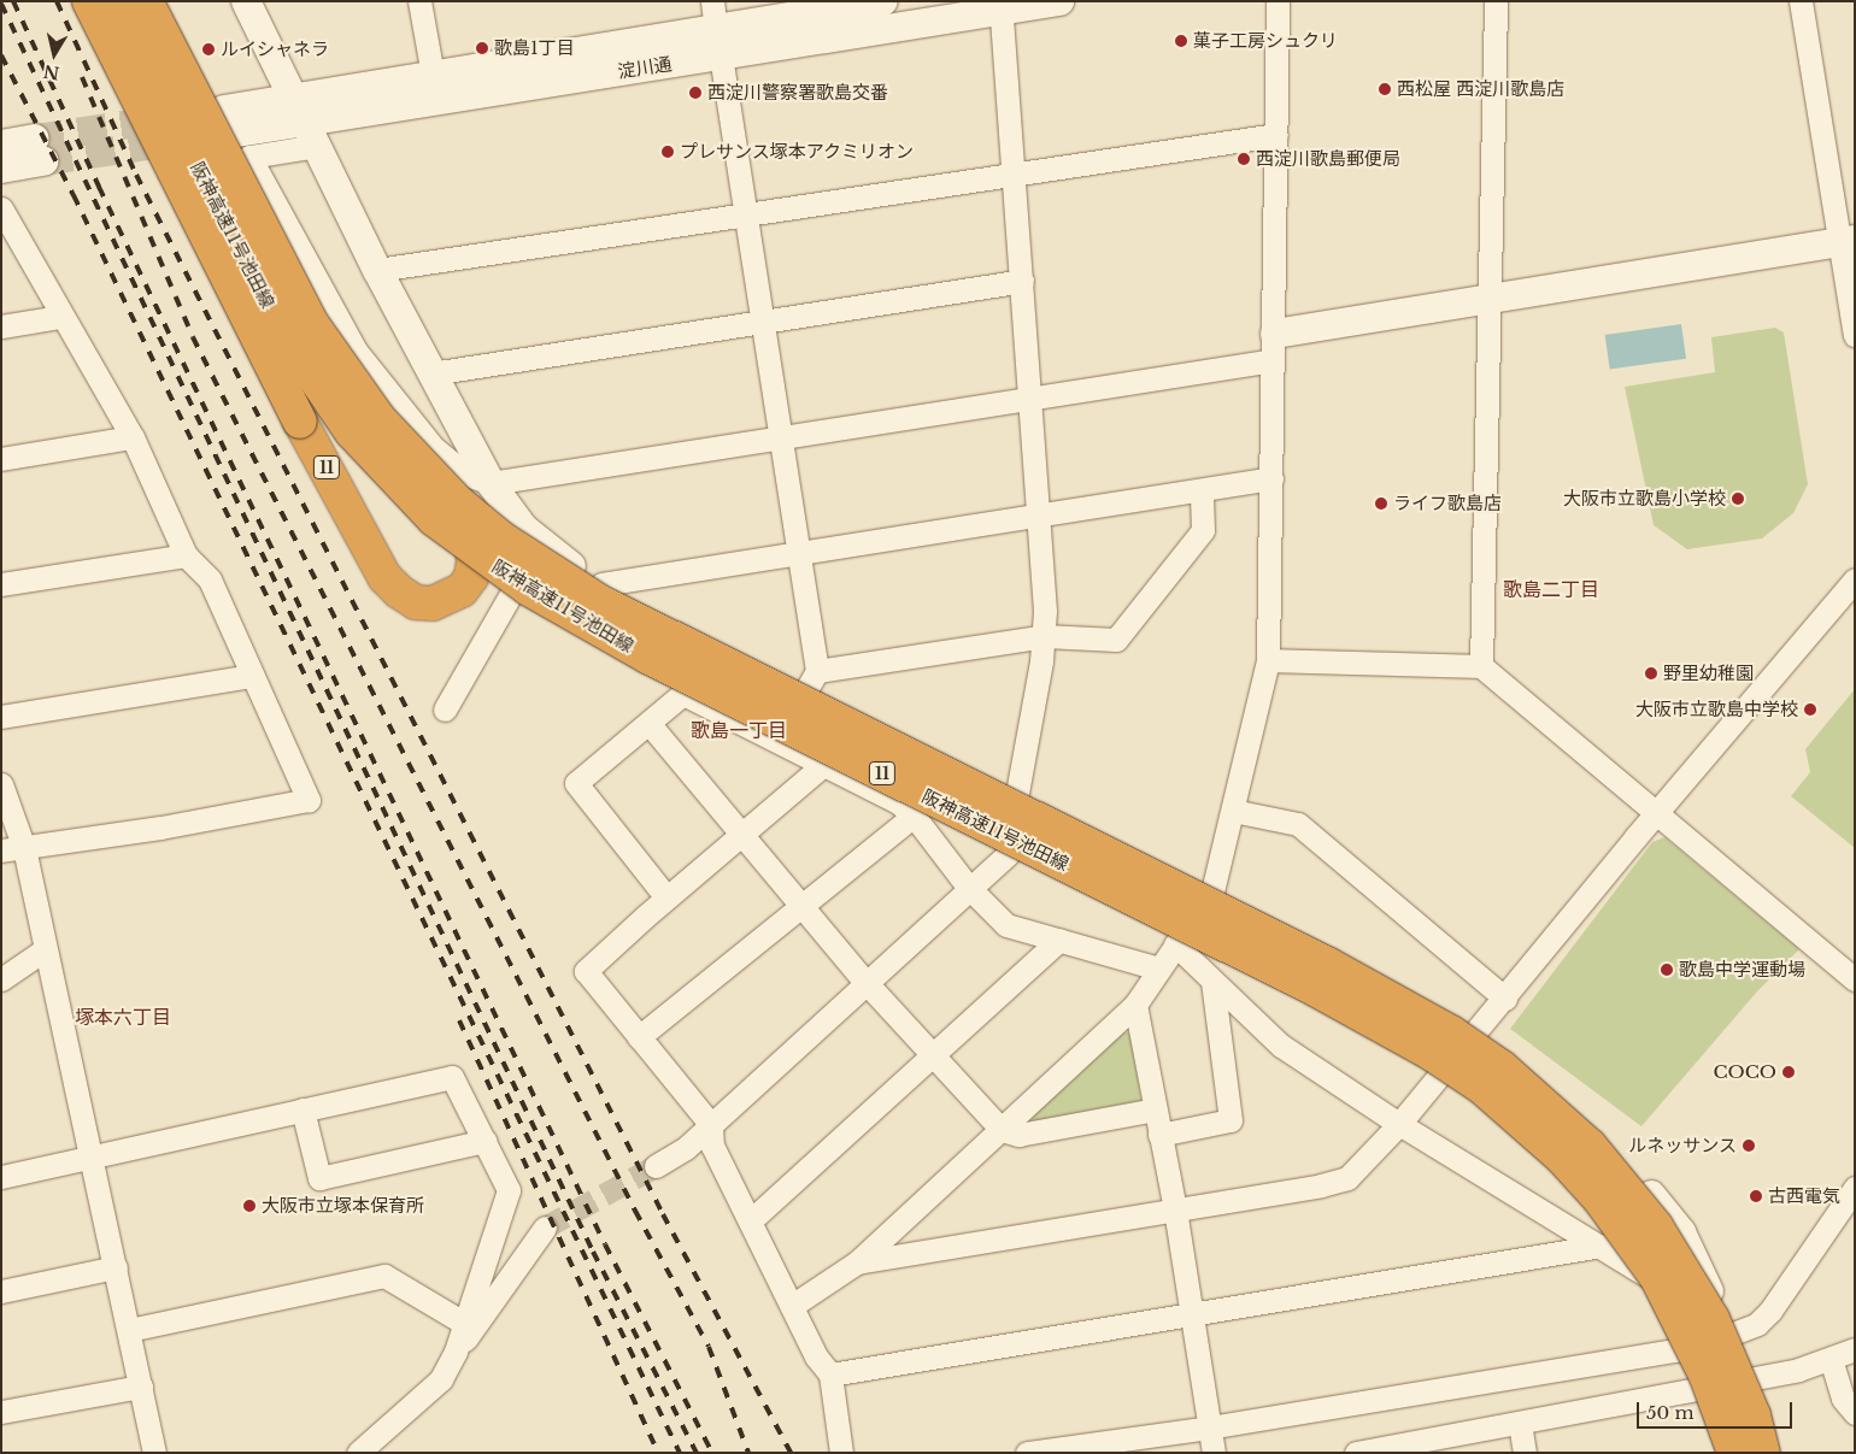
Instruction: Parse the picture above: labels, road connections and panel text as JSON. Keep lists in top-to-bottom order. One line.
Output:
{"streets":{"highway":["阪神高速11号池田線","11"],"street":["淀川通"]},"districts":["歌島二丁目","歌島一丁目","塚本六丁目"],"places":["菓子工房シュクリ","歌島1丁目","ルイシャネラ","西松屋 西淀川歌島店","西淀川警察署歌島交番","プレサンス塚本アクミリオン","西淀川歌島郵便局","大阪市立歌島小学校","ライフ歌島店","野里幼稚園","大阪市立歌島中学校","歌島中学運動場","COCO","ルネッサンス","古西電気","大阪市立塚本保育所"],"scale_bar":"50 m","north":"bottom"}
